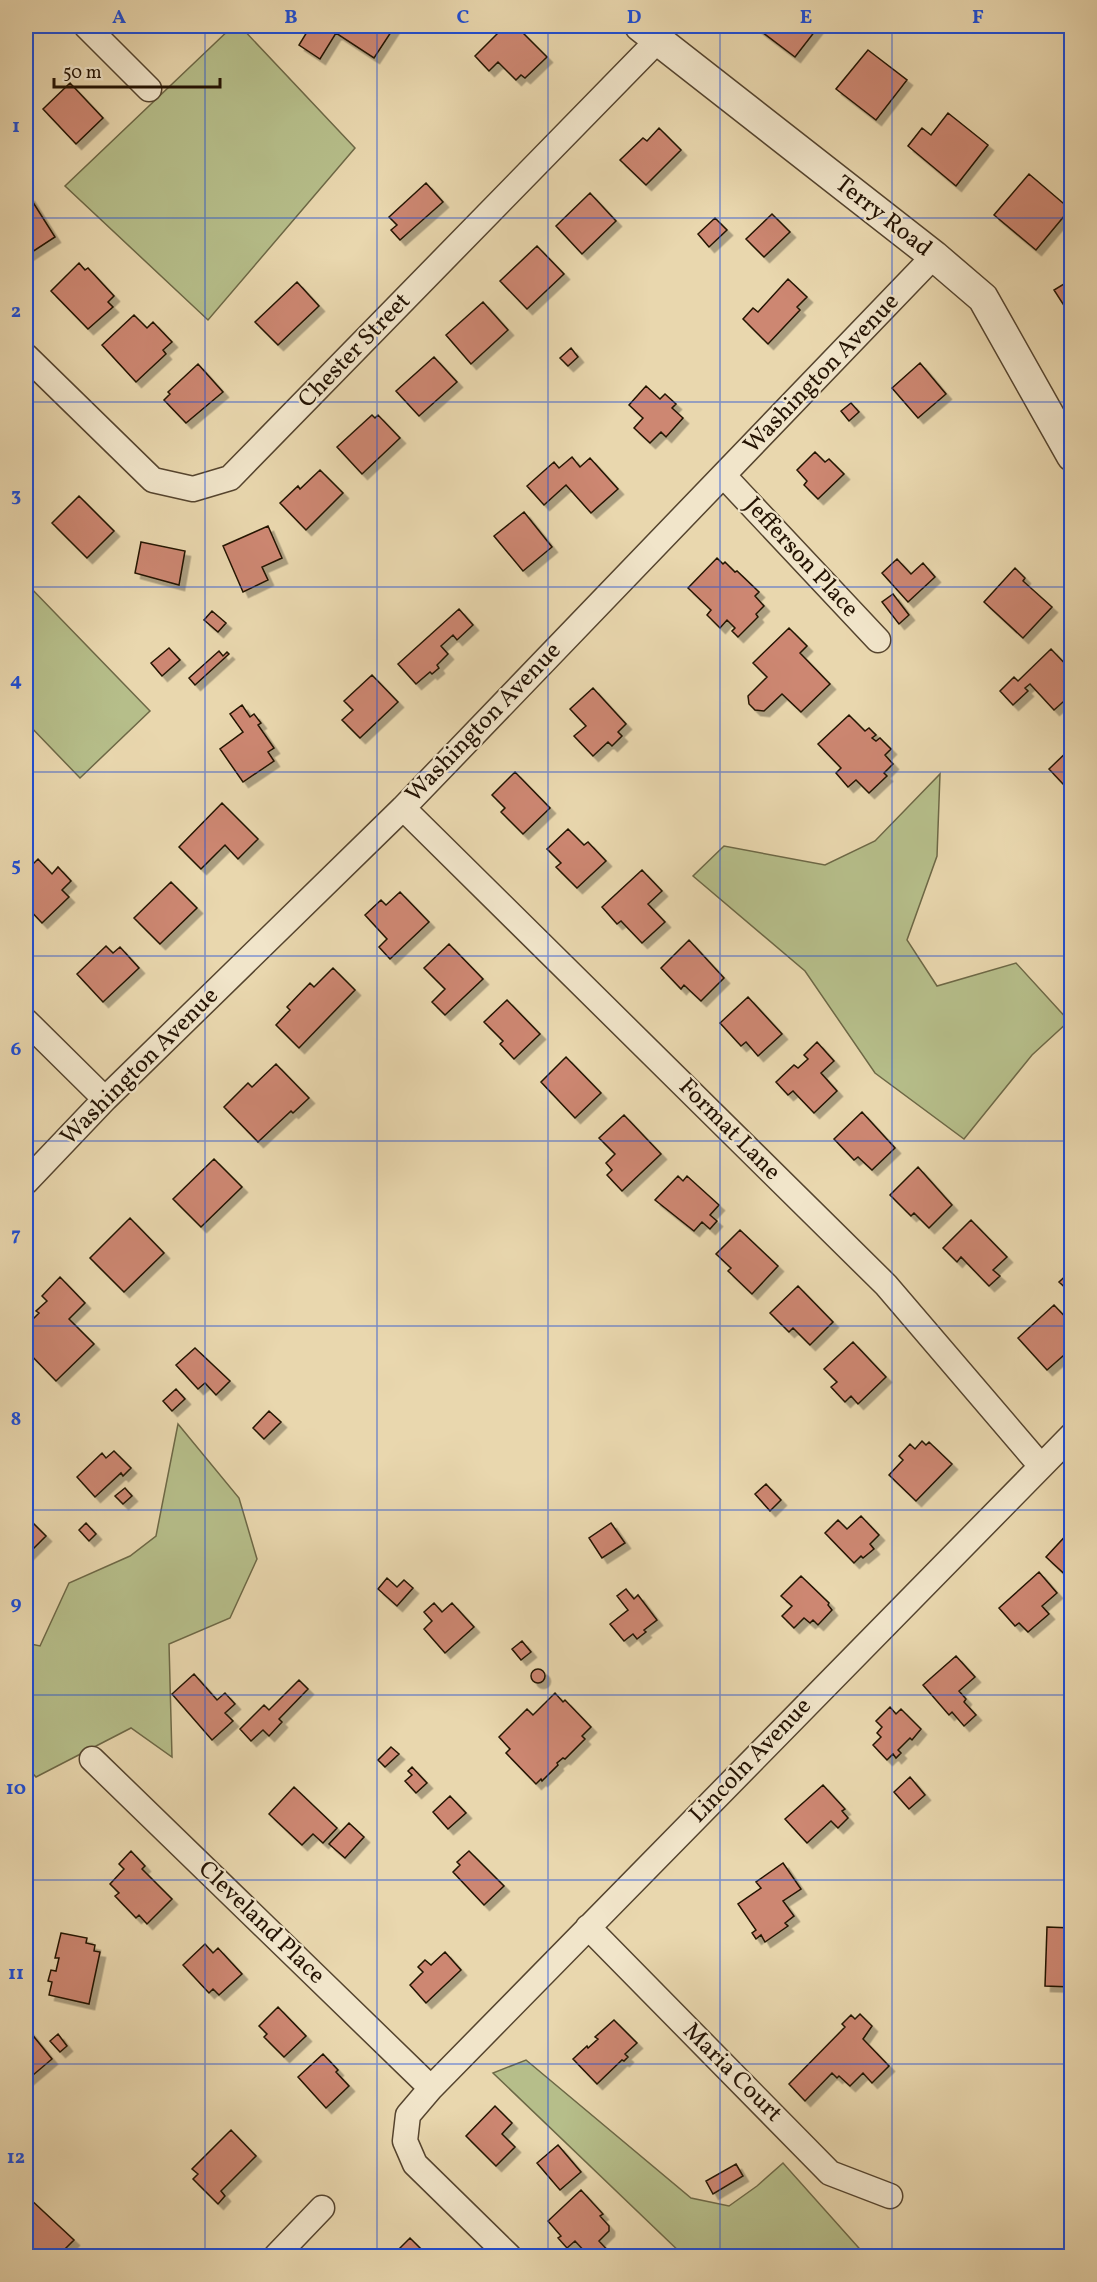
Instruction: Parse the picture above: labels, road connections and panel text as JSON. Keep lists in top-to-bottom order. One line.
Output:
{"streets":{"street":["Terry Road","Chester Street","Washington Avenue","Jefferson Place","Format Lane","Lincoln Avenue","Cleveland Place","Maria Court"]},"crossings":[["Terry Road","Chester Street"],["Terry Road","Washington Avenue"],["Washington Avenue","Jefferson Place"],["Washington Avenue","Format Lane"],["Format Lane","Lincoln Avenue"],["Lincoln Avenue","Cleveland Place"],["Lincoln Avenue","Maria Court"]],"scale_bar":"50 m","grid":{"columns":["A","B","C","D","E","F"],"rows":["1","2","3","4","5","6","7","8","9","10","11","12"]}}
